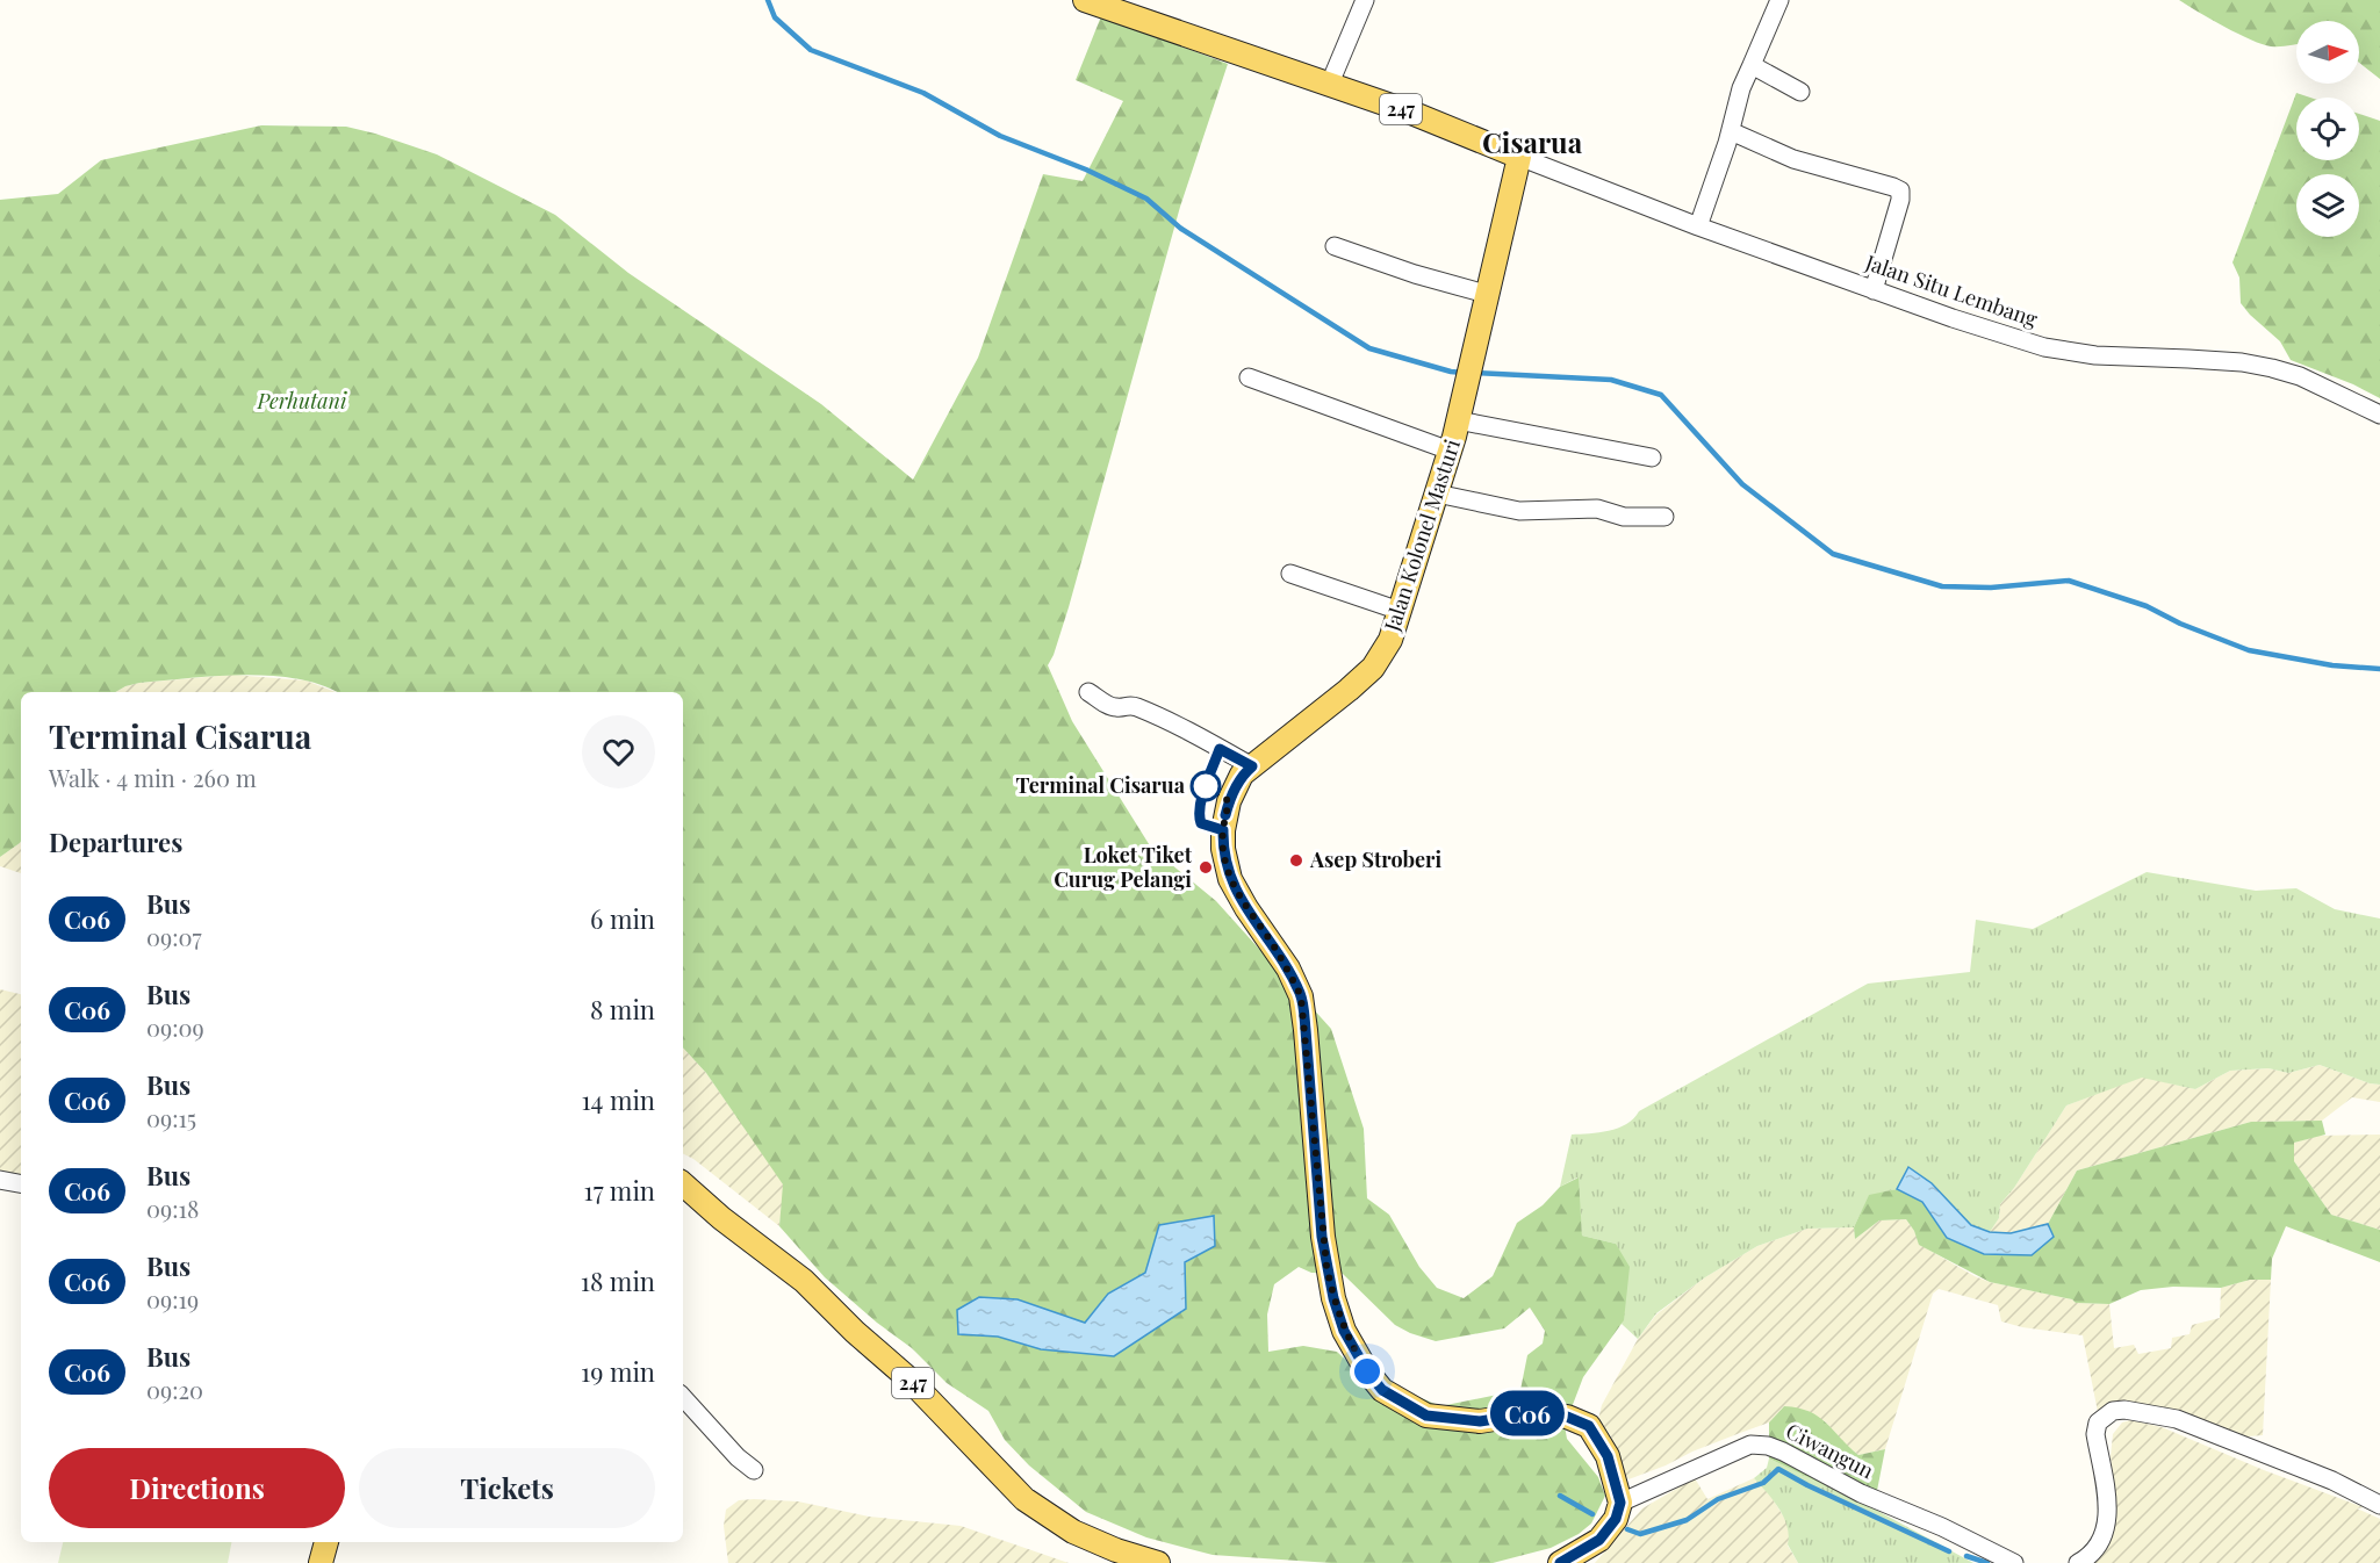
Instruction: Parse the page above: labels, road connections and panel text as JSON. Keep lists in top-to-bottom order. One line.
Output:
{"streets":{"main road":["247","Jalan Kolonel Masturi"],"street":["Jalan Situ Lembang","Ciwangun"]},"crossings":[["247","Jalan Situ Lembang"],["247","Jalan Kolonel Masturi"],["Jalan Situ Lembang","Jalan Kolonel Masturi"],["Jalan Kolonel Masturi","Ciwangun"]],"districts":["Cisarua"],"parks":["Perhutani"],"places":["Terminal Cisarua","Asep Stroberi","Loket Tiket Curug Pelangi"],"lines":["bus line C06"],"north":"right","page":{"on_map":"C06","heading":[["Terminal Cisarua","Walk · 4 min · 260 m"],"Departures"],"list":[{"mark":"C06","name":"Bus","note":"09:07","value":"6 min"},{"mark":"C06","name":"Bus","note":"09:09","value":"8 min"},{"mark":"C06","name":"Bus","note":"09:15","value":"14 min"},{"mark":"C06","name":"Bus","note":"09:18","value":"17 min"},{"mark":"C06","name":"Bus","note":"09:19","value":"18 min"},{"mark":"C06","name":"Bus","note":"09:20","value":"19 min"}],"buttons":["Directions","Tickets"]}}
